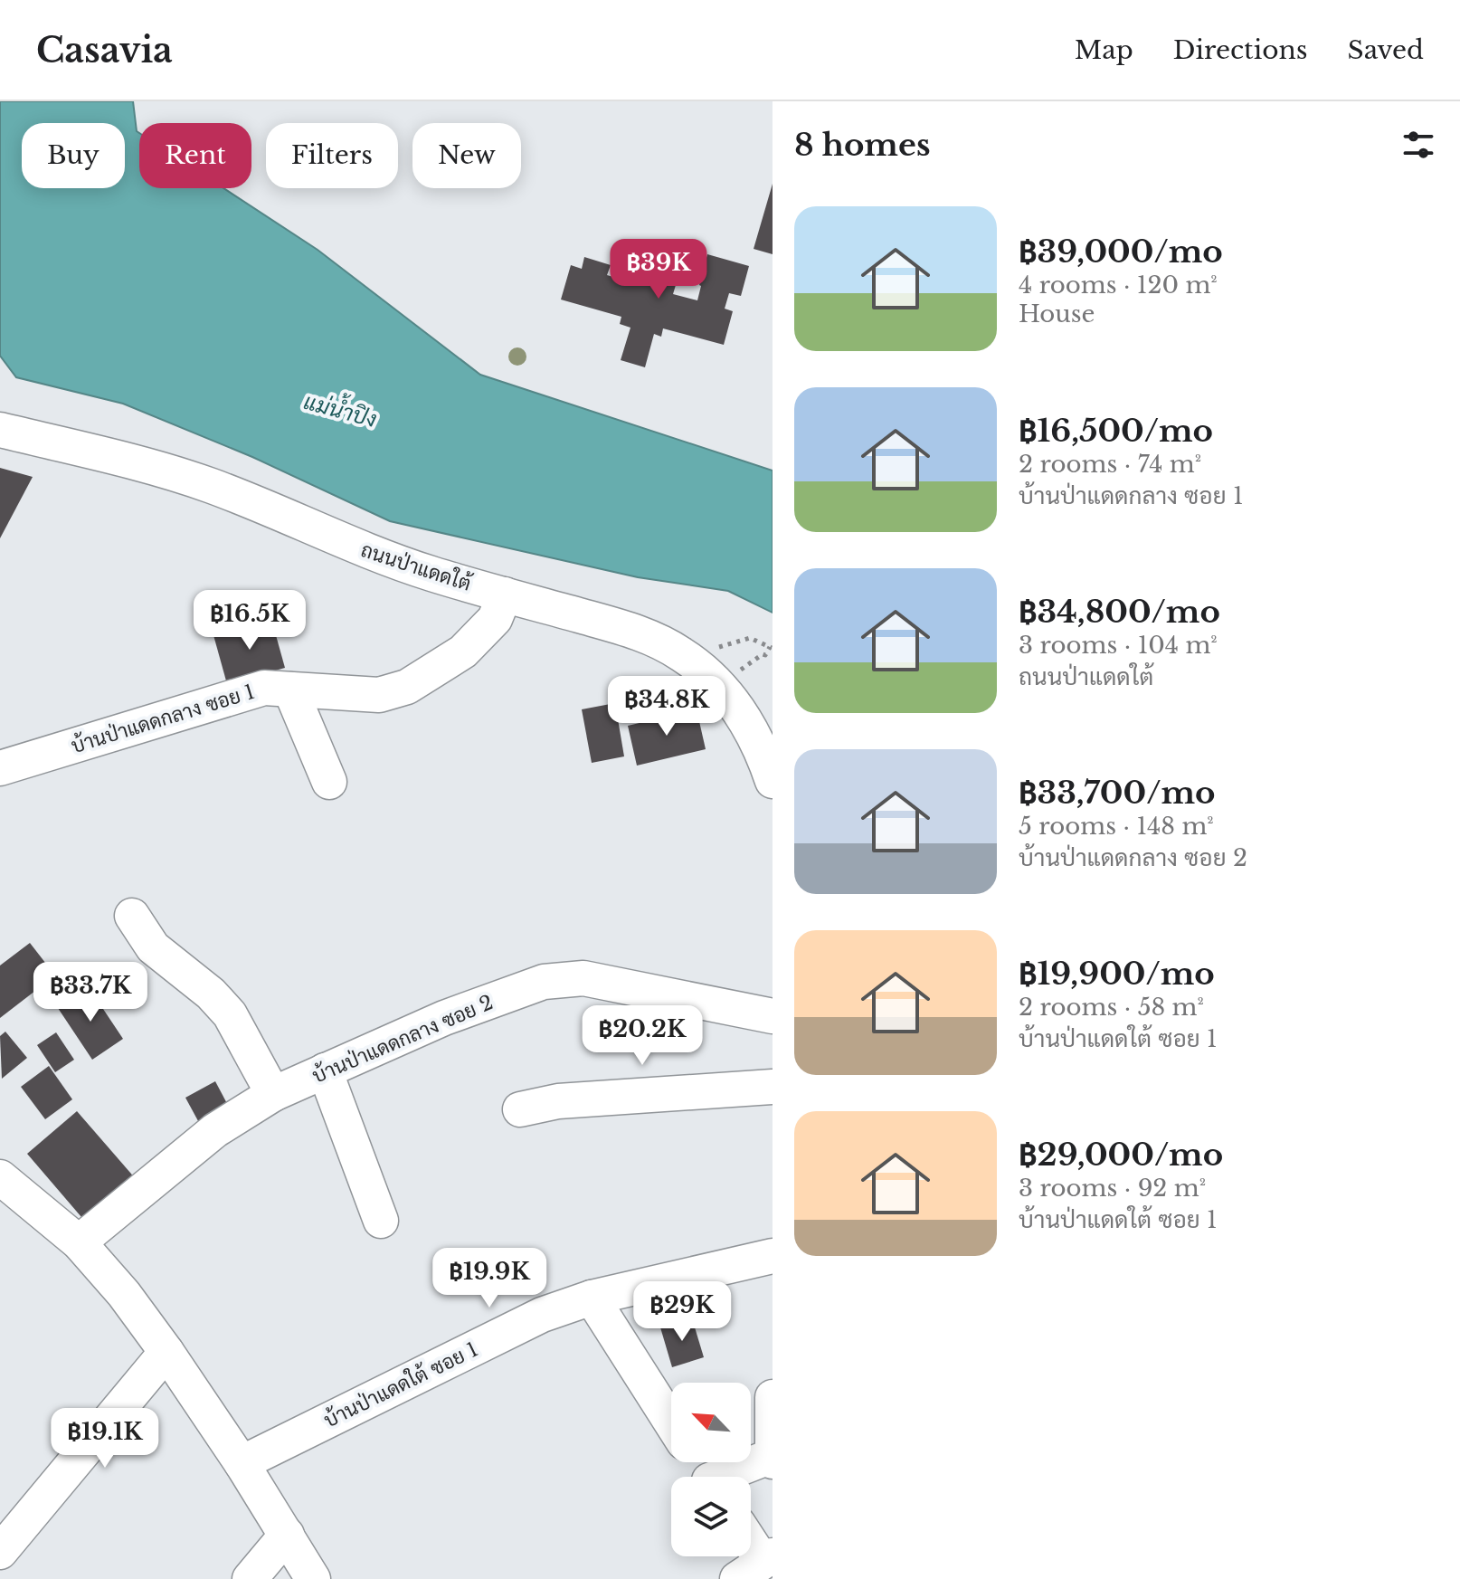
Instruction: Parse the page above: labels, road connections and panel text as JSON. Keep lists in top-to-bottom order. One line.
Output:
{"streets":{"street":["ถนนป่าแดดใต้","บ้านป่าแดดกลาง ซอย 1","บ้านป่าแดดกลาง ซอย 2","บ้านป่าแดดใต้ ซอย 1"]},"crossings":[["ถนนป่าแดดใต้","บ้านป่าแดดกลาง ซอย 1"]],"water":["แม่น้ำปิง"],"north":"top left","page":{"header":"Casavia","nav":["Map","Directions","Saved"],"heading":"8 homes","chip":["Buy","Rent","Filters","New"],"list":[{"name":"฿39,000/mo","note":"4 rooms · 120 m² · House"},{"name":"฿16,500/mo","note":"2 rooms · 74 m² · บ้านป่าแดดกลาง ซอย 1"},{"name":"฿34,800/mo","note":"3 rooms · 104 m² · ถนนป่าแดดใต้"},{"name":"฿33,700/mo","note":"5 rooms · 148 m² · บ้านป่าแดดกลาง ซอย 2"},{"name":"฿19,900/mo","note":"2 rooms · 58 m² · บ้านป่าแดดใต้ ซอย 1"},{"name":"฿29,000/mo","note":"3 rooms · 92 m² · บ้านป่าแดดใต้ ซอย 1"}],"price":["฿39K","฿16.5K","฿34.8K","฿33.7K","฿20.2K","฿19.9K","฿29K","฿19.1K"]}}
